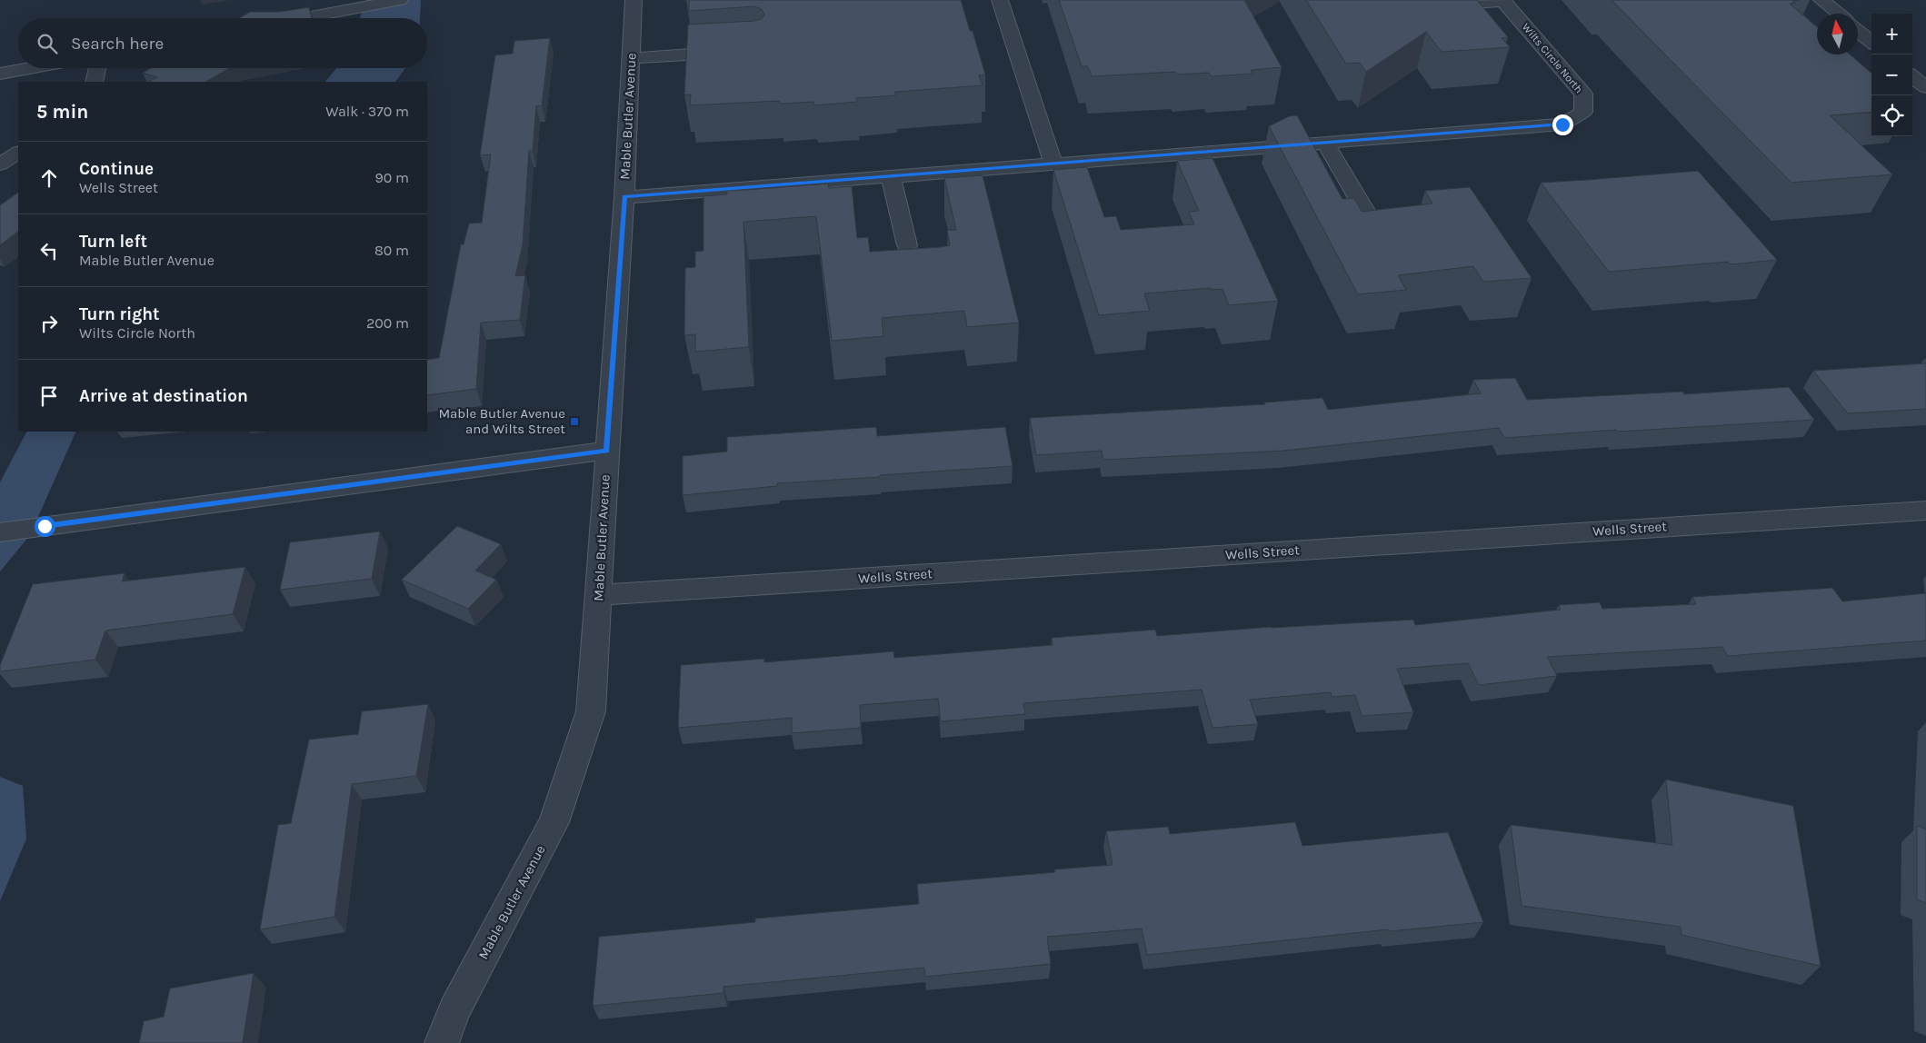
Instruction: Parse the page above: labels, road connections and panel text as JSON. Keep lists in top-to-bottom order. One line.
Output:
{"streets":{"street":["Wilts Circle North","Mable Butler Avenue","Wells Street"]},"crossings":[["Wilts Circle North","Mable Butler Avenue"],["Mable Butler Avenue","Wells Street"]],"places":{"transit":["Mable Butler Avenue and Wilts Street"]},"north":"top","page":{"map_buttons":["+","−"],"search":"Search here","heading":["5 min","Walk · 370 m"],"list":[["Continue","Wells Street","90 m"],["Turn left","Mable Butler Avenue","80 m"],["Turn right","Wilts Circle North","200 m"],"Arrive at destination"]}}
